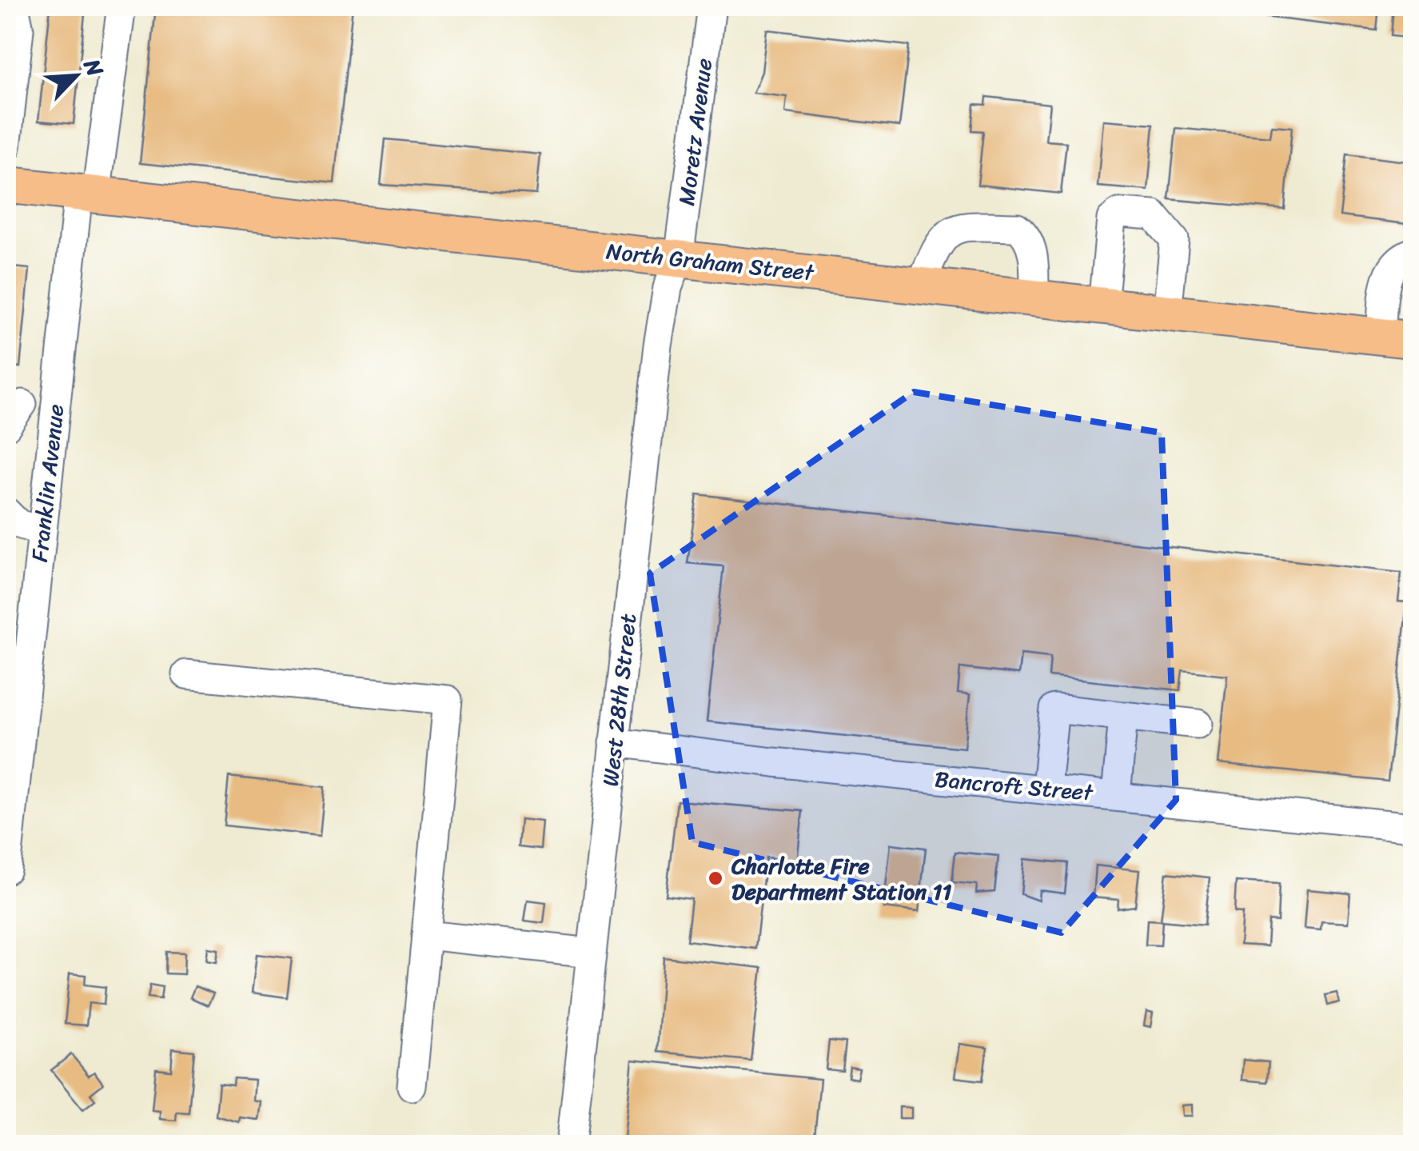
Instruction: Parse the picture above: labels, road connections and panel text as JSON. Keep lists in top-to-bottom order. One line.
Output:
{"streets":{"main road":["North Graham Street"],"street":["Moretz Avenue","Franklin Avenue","West 28th Street","Bancroft Street"]},"crossings":[["Moretz Avenue","North Graham Street"],["Moretz Avenue","West 28th Street"],["North Graham Street","Franklin Avenue"],["North Graham Street","West 28th Street"],["West 28th Street","Bancroft Street"]],"places":["Charlotte Fire Department Station 11"],"north":"top right"}
